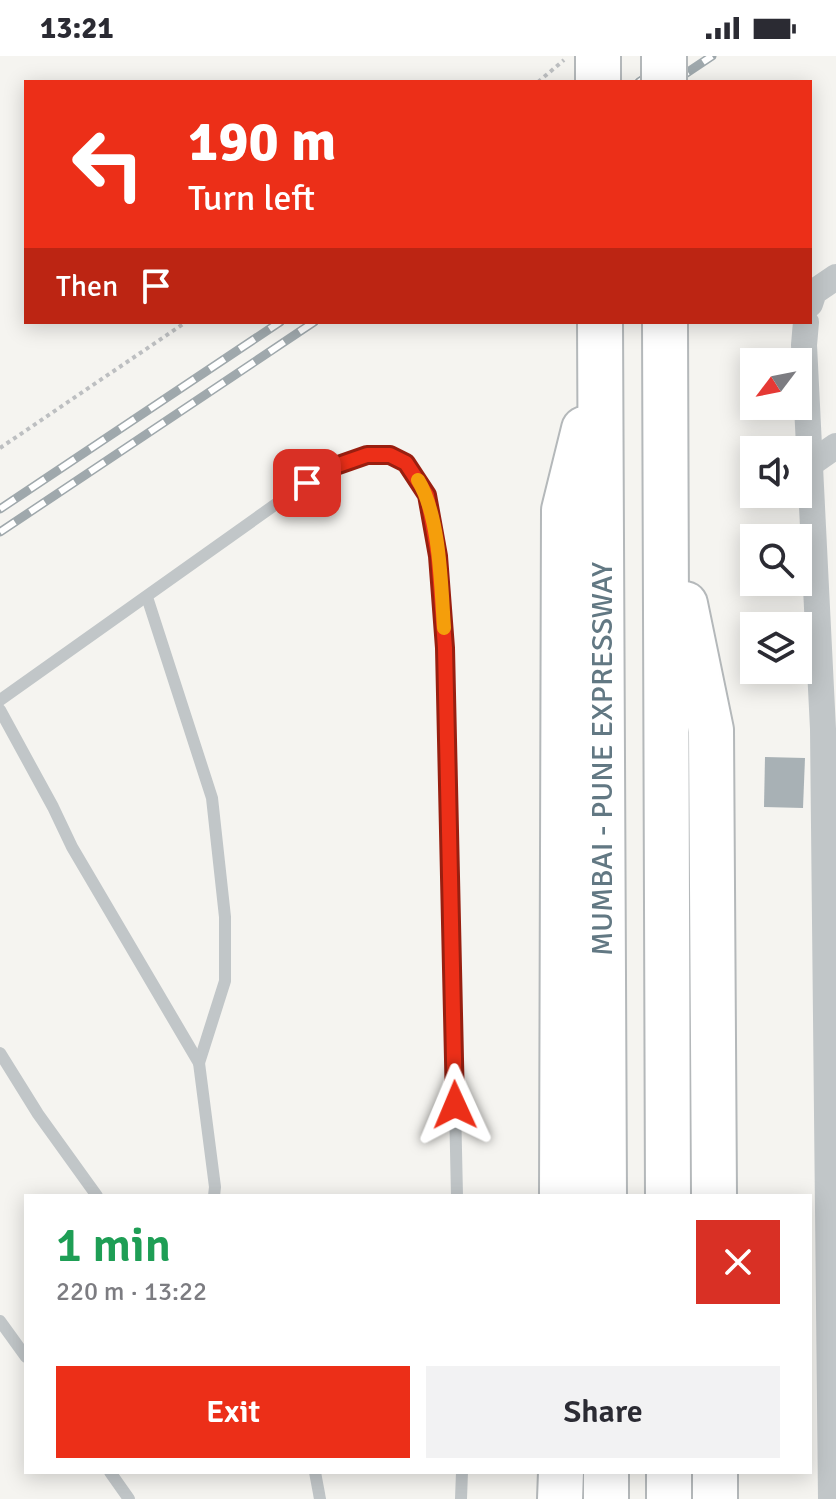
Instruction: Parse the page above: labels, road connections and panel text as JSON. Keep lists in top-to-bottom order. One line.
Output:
{"streets":{"highway":["MUMBAI - PUNE EXPRESSWAY"]},"north":"bottom left","page":{"status":"13:21","turn":["190 m","Turn left"],"then":"Then","heading":["1 min","220 m · 13:22"],"buttons":["Exit","Share"]}}
